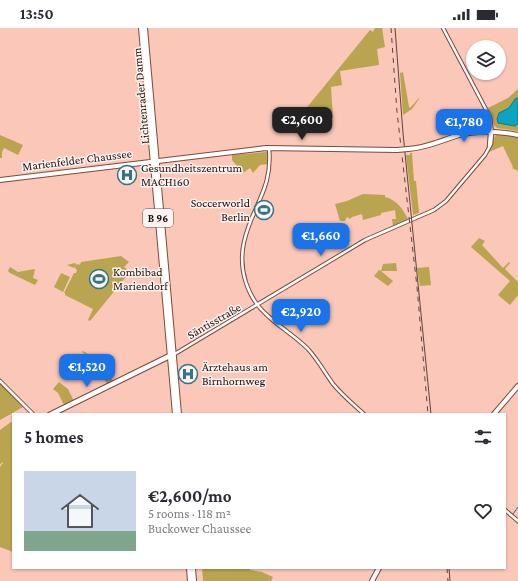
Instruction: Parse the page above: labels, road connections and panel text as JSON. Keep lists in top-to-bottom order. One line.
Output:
{"streets":{"main road":["Lichtenrader Damm","Marienfelder Chaussee","B 96"],"street":["Säntisstraße"]},"crossings":[["Lichtenrader Damm","Marienfelder Chaussee"],["Lichtenrader Damm","B 96"],["Marienfelder Chaussee","B 96"],["Marienfelder Chaussee","Säntisstraße"],["B 96","Säntisstraße"]],"places":{"hospital":["Gesundheitszentrum MACH160","Ärztehaus am Birnhornweg"],"sports":["Soccerworld Berlin","Kombibad Mariendorf"]},"page":{"status":"13:50","price":["€2,600","€1,780","€1,660","€2,920","€1,520"],"heading":"5 homes","list":[{"name":"€2,600/mo","note":"5 rooms · 118 m² · Buckower Chaussee"}]}}
